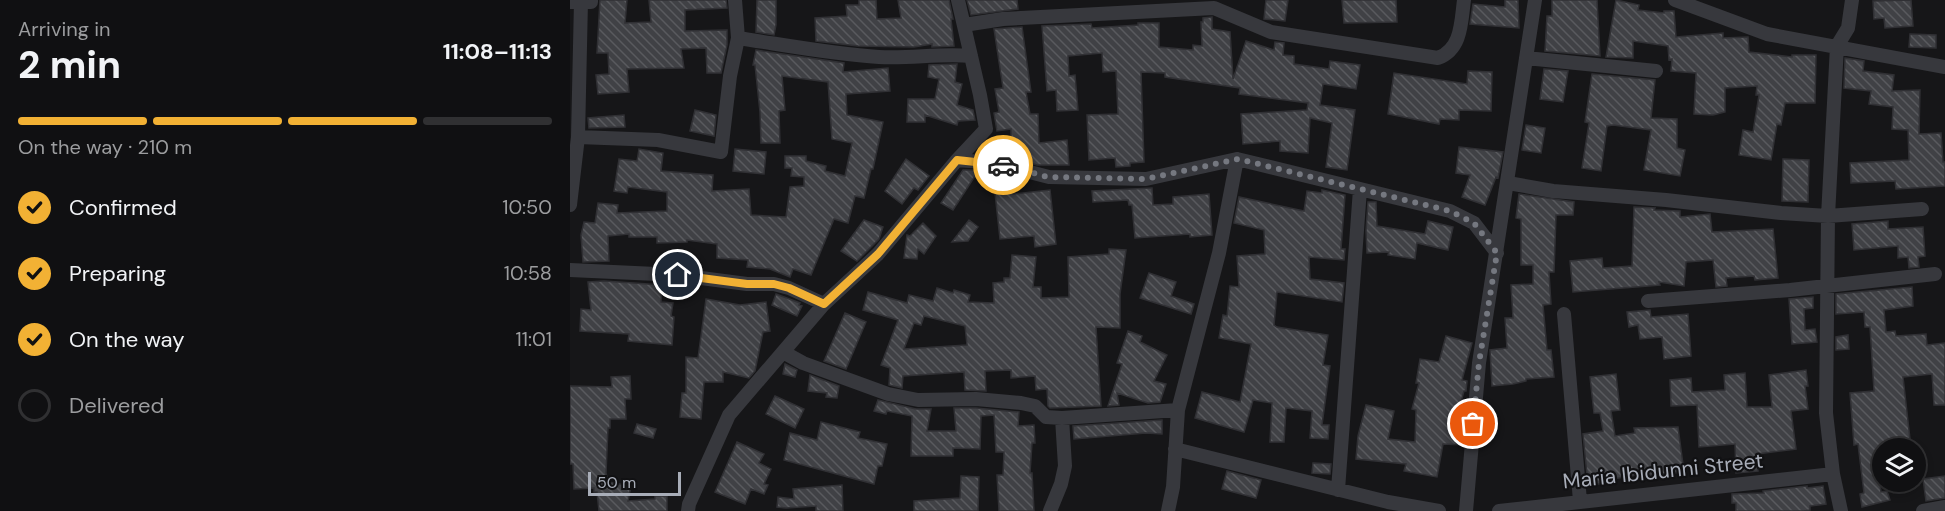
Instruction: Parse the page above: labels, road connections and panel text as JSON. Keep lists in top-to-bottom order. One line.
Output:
{"streets":{"street":["Maria Ibidunni Street"]},"scale_bar":"50 m","page":{"heading":["2 min","Arriving in","11:08–11:13"],"bar":"On the way · 210 m","list":[["Confirmed","10:50"],["Preparing","10:58"],["On the way","11:01"],"Delivered"],"scale":"50 m"}}
